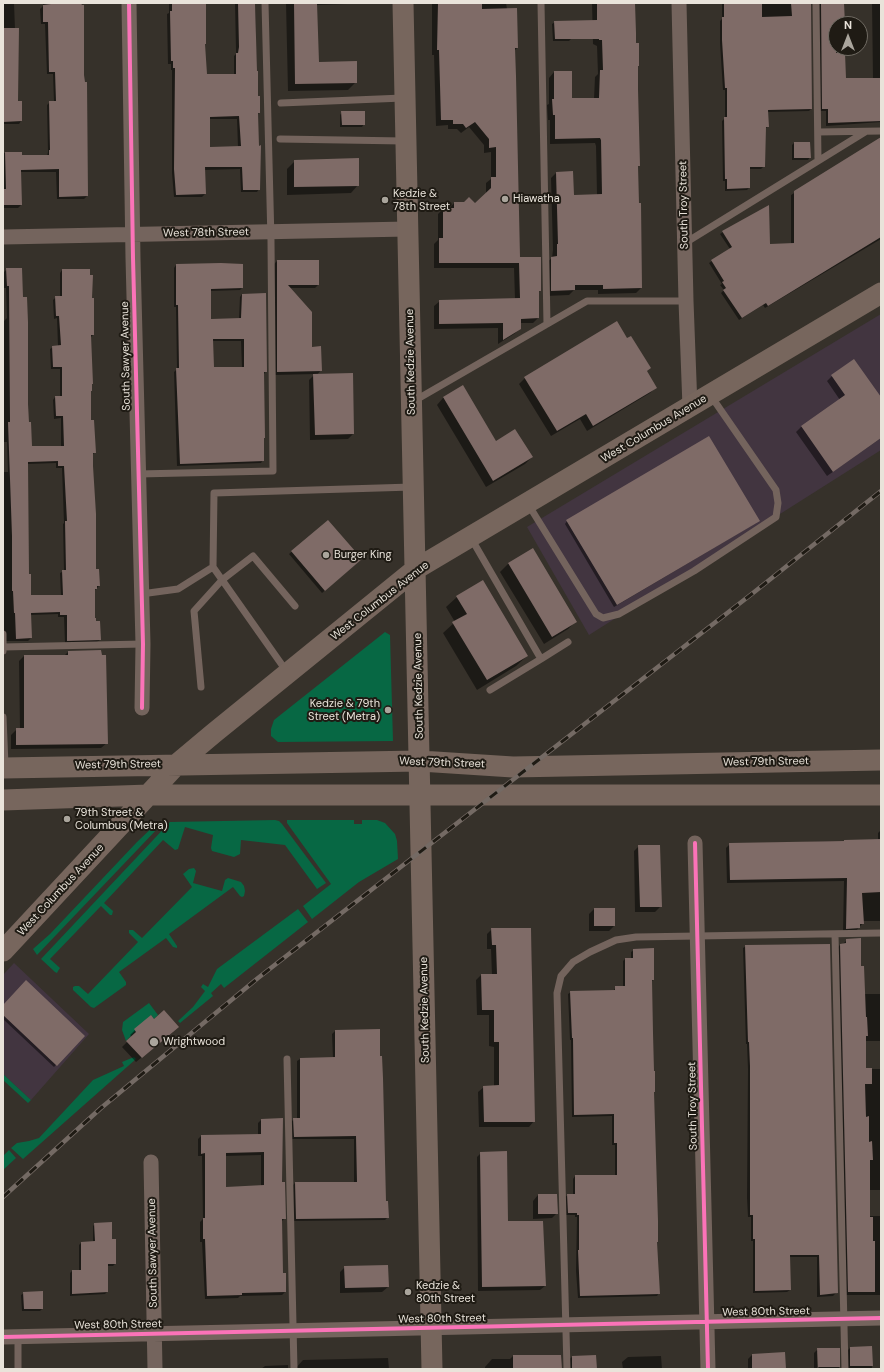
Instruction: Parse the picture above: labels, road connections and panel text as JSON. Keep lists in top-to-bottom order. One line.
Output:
{"streets":{"main road":["South Kedzie Avenue","West Columbus Avenue","West 79th Street"],"street":["South Troy Street","West 78th Street","South Sawyer Avenue","West 80th Street"]},"crossings":[["South Troy Street","West Columbus Avenue"],["South Troy Street","West 80th Street"],["West 78th Street","South Sawyer Avenue"],["West 78th Street","South Kedzie Avenue"],["South Sawyer Avenue","West 80th Street"],["South Kedzie Avenue","West Columbus Avenue"],["South Kedzie Avenue","West 79th Street"],["South Kedzie Avenue","West 80th Street"],["West Columbus Avenue","West 79th Street"]],"places":["Hiawatha","Kedzie & 78th Street","Burger King","Kedzie & 79th Street (Metra)","79th Street & Columbus (Metra)","Wrightwood","Kedzie & 80th Street"],"north":"top"}
